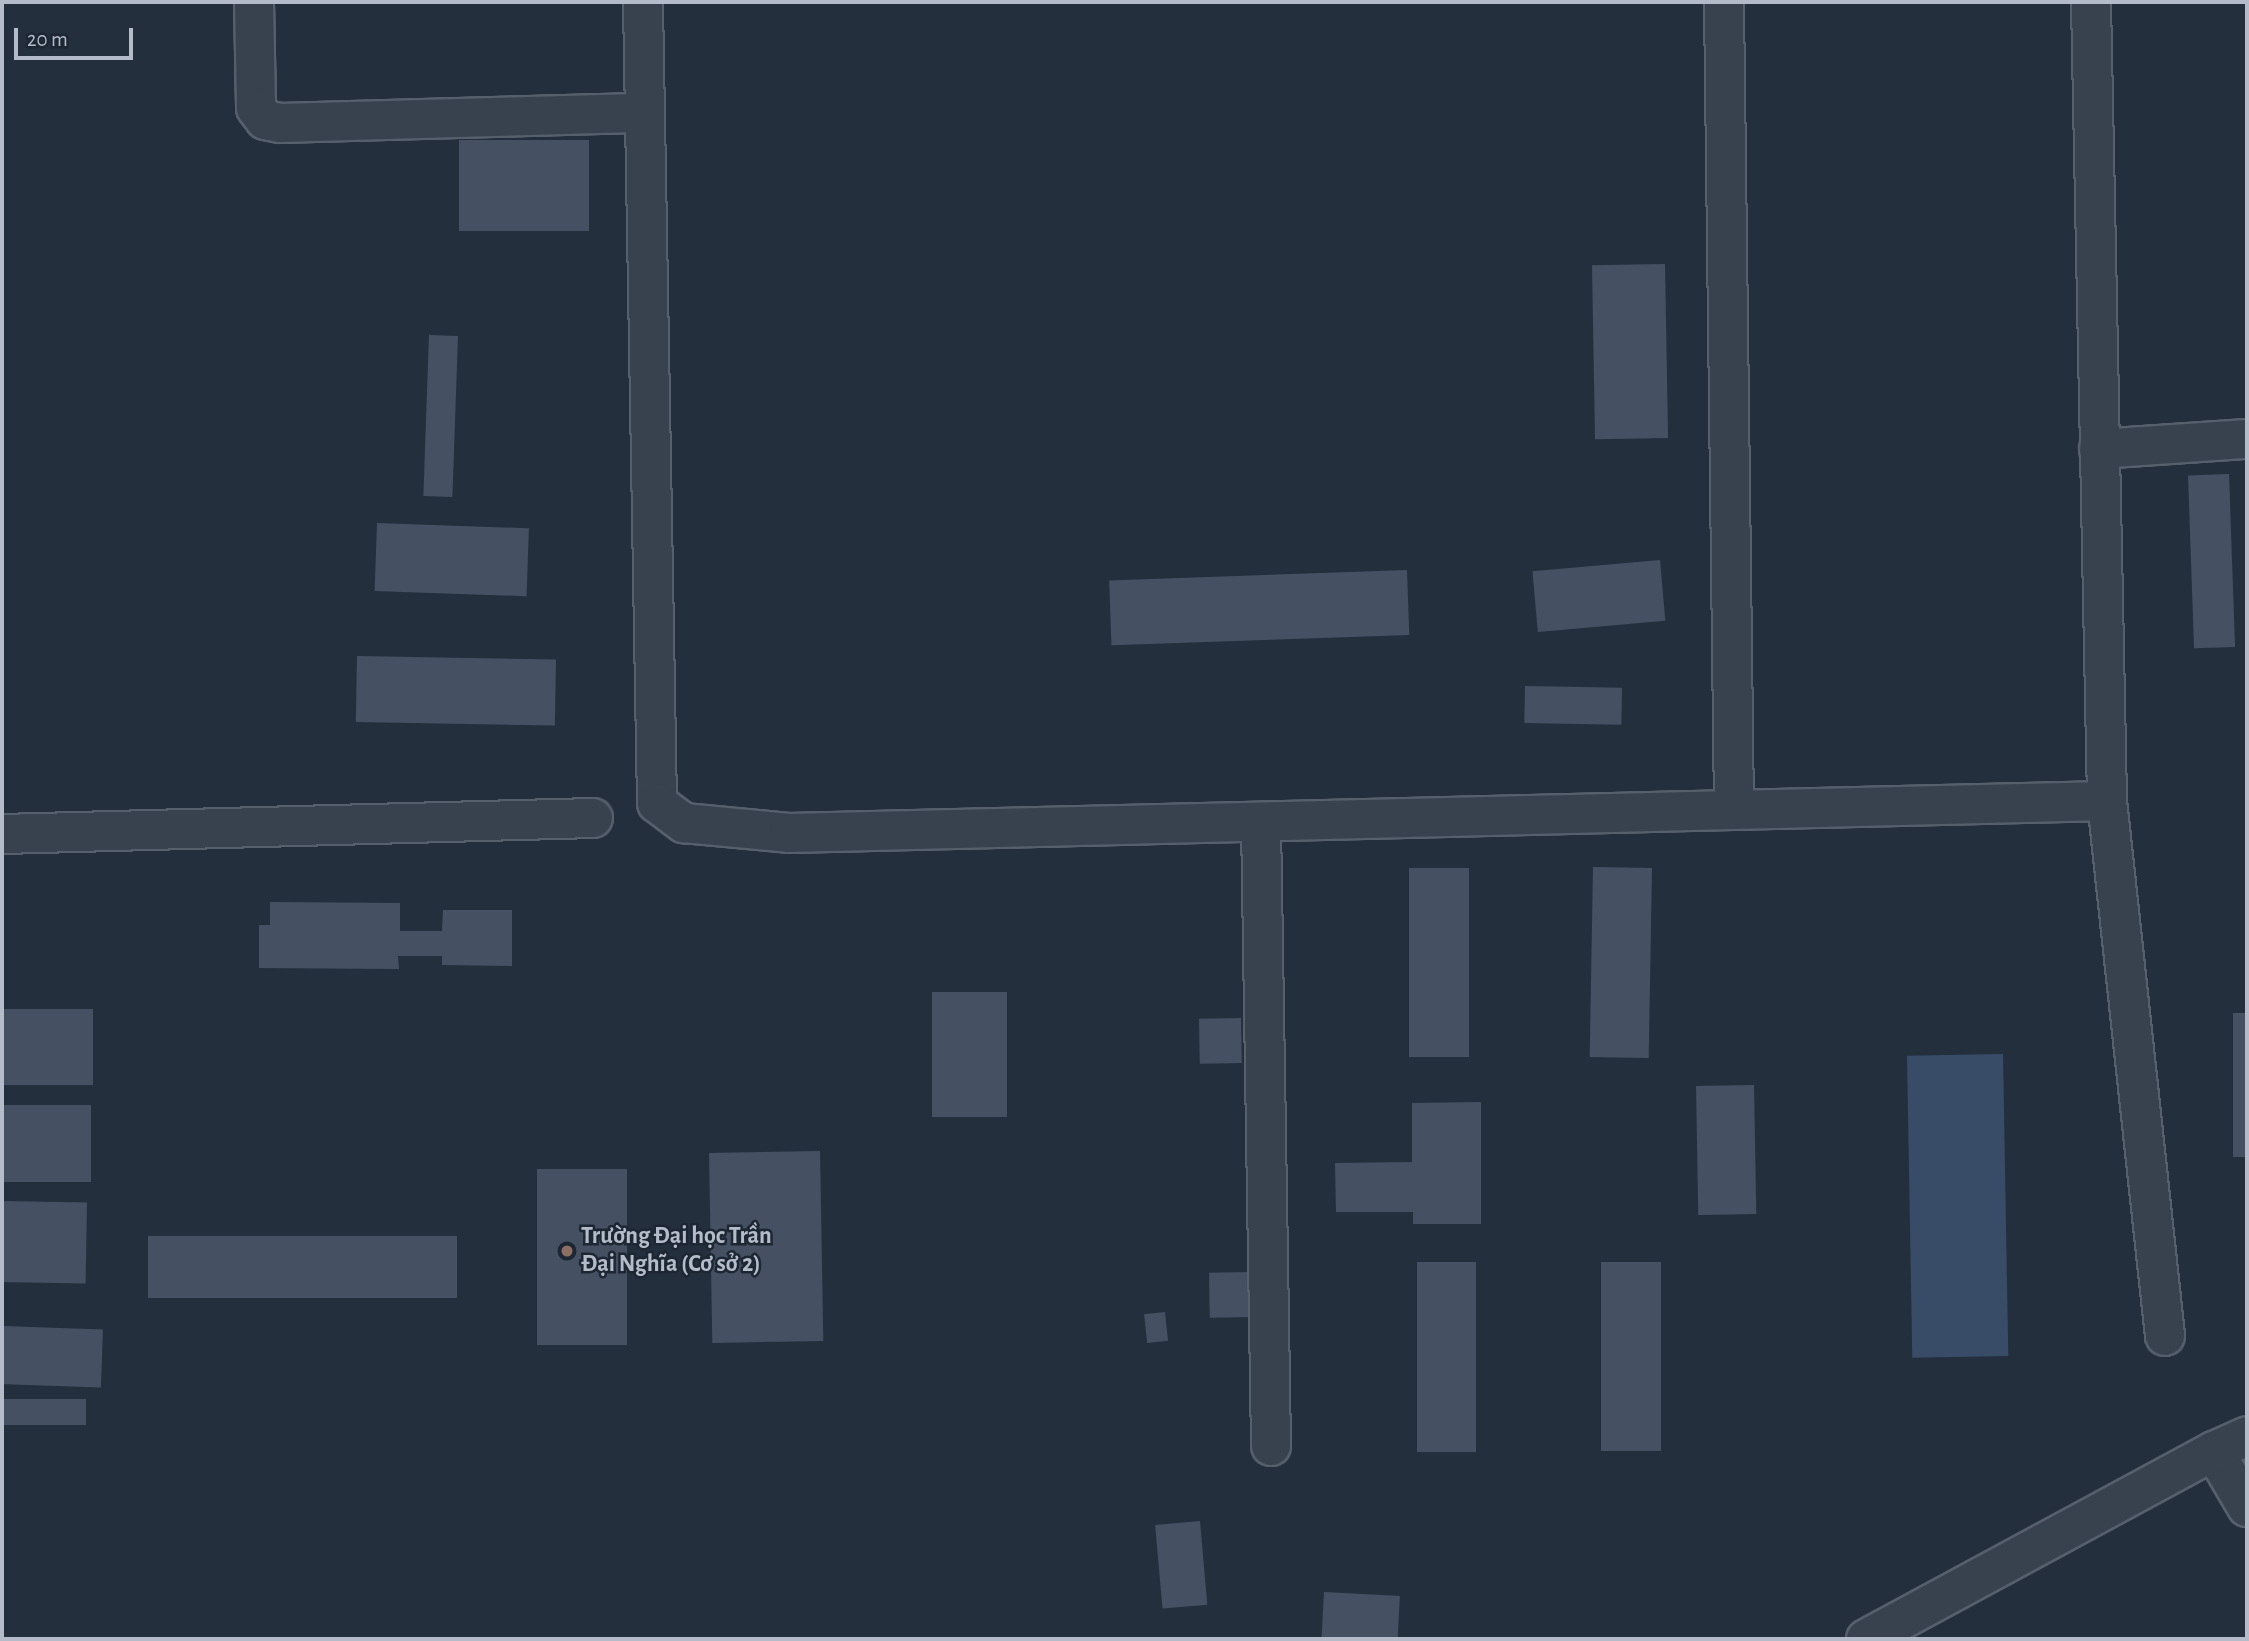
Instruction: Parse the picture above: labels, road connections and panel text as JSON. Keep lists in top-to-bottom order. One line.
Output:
{"places":["Trường Đại học Trần Đại Nghĩa (Cơ sở 2)"],"scale_bar":"20 m"}
